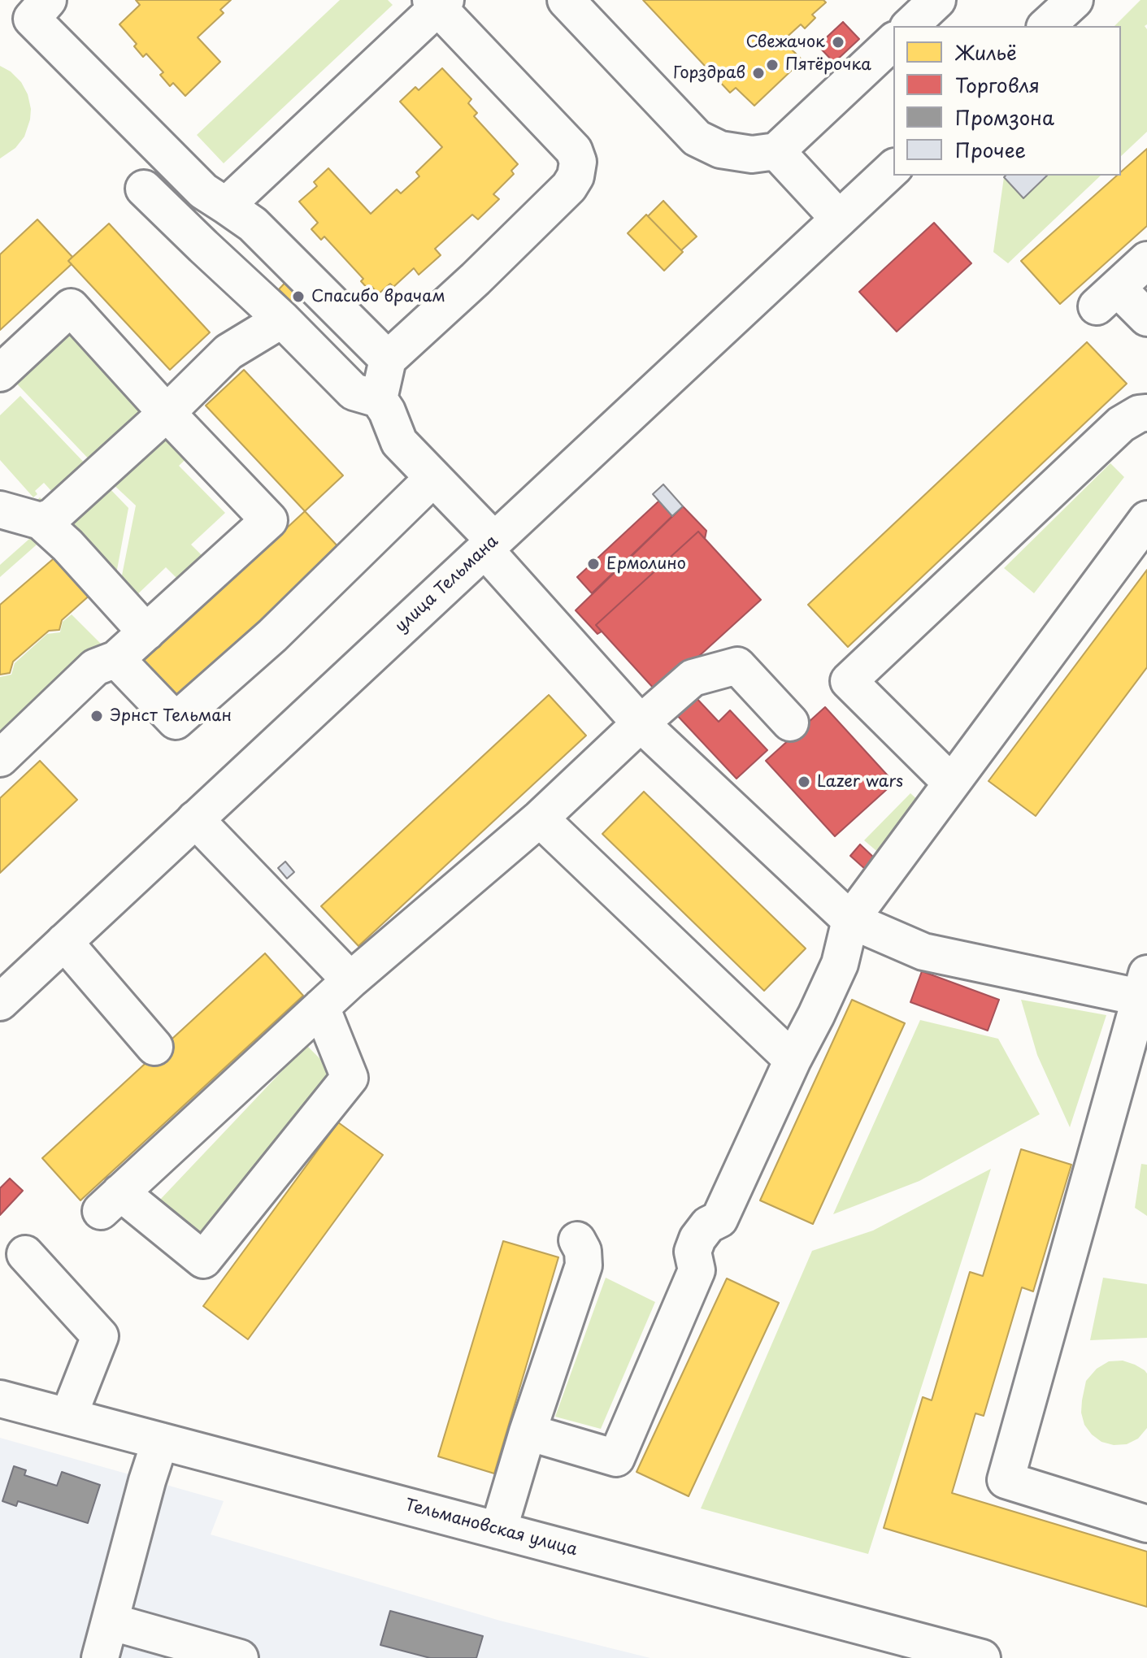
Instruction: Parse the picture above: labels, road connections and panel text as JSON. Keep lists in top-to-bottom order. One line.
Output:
{"streets":{"main road":["улица Тельмана","Тельмановская улица"]},"places":["Свежачок","Пятёрочка","Горздрав","Спасибо врачам","Ермолино","Эрнст Тельман","Lazer wars"],"legend":["Жильё","Торговля","Промзона","Прочее"]}
